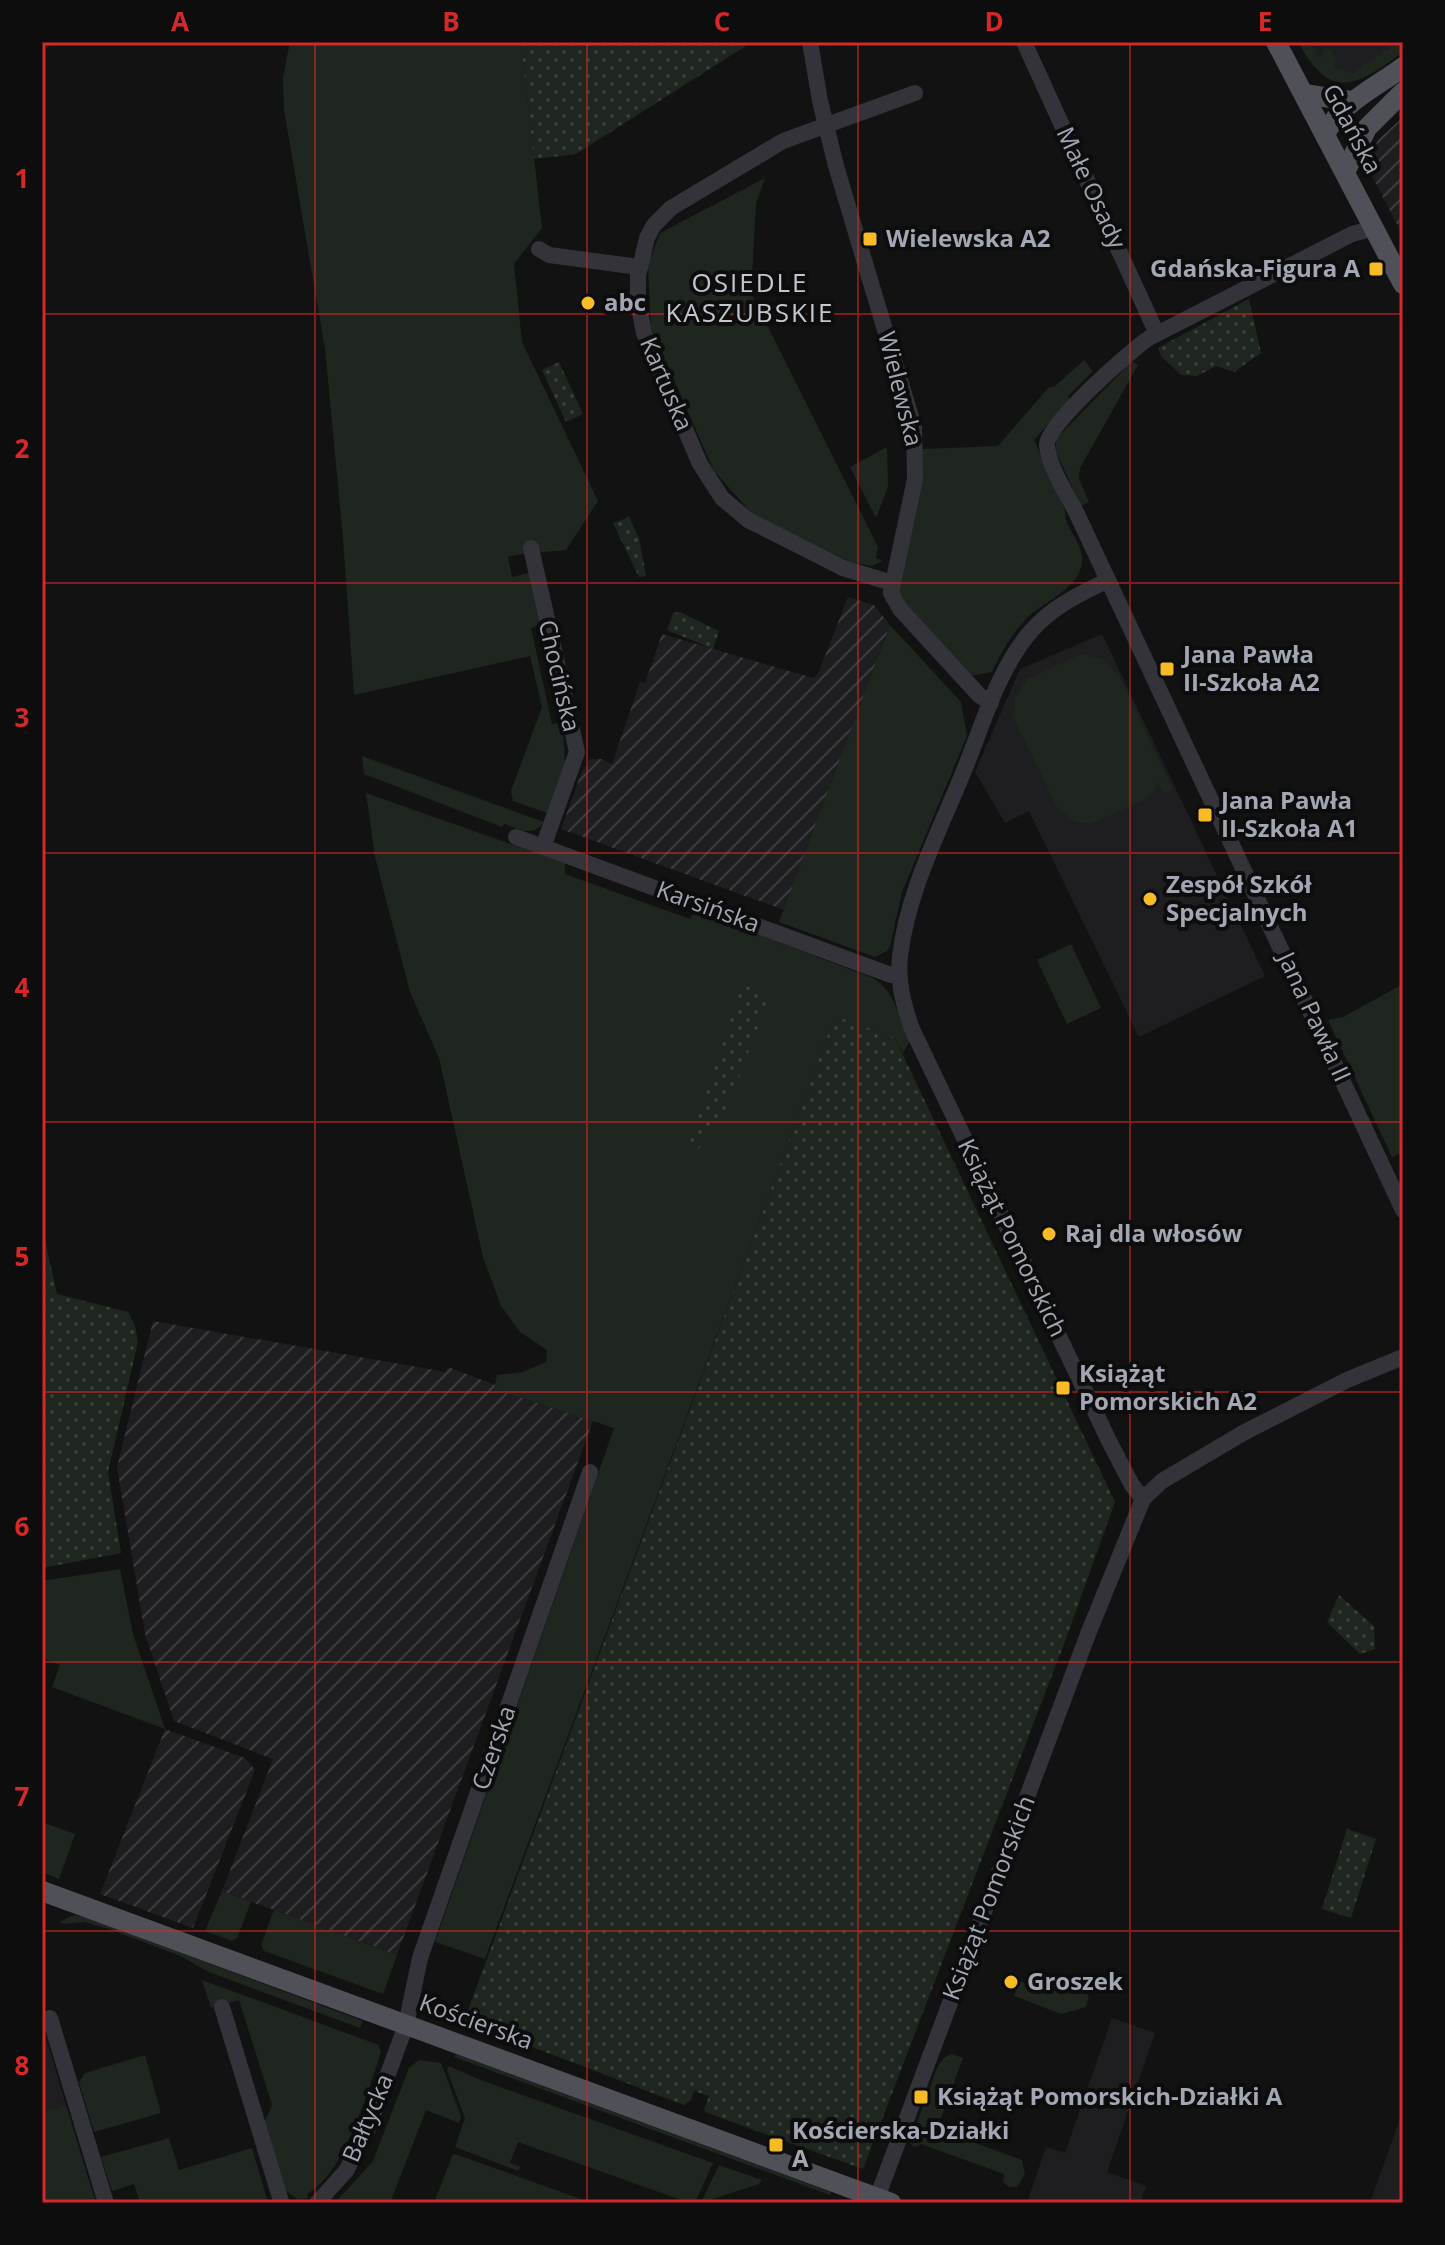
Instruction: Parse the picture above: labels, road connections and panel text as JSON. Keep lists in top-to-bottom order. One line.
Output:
{"streets":{"main road":["Gdańska","Kościerska"],"street":["Małe Osady","Kartuska","Wielewska","Chocińska","Karsińska","Jana Pawła II","Książąt Pomorskich","Czerska","Bałtycka"]},"crossings":[["Małe Osady","Jana Pawła II"],["Kartuska","Wielewska"],["Chocińska","Karsińska"],["Karsińska","Książąt Pomorskich"],["Jana Pawła II","Książąt Pomorskich"],["Książąt Pomorskich","Kościerska"],["Czerska","Kościerska"],["Czerska","Bałtycka"],["Kościerska","Bałtycka"]],"districts":["OSIEDLE KASZUBSKIE"],"places":{"transit":["Wielewska A2","Gdańska-Figura A","Jana Pawła II-Szkoła A2","Jana Pawła II-Szkoła A1","Książąt Pomorskich A2","Książąt Pomorskich-Działki A","Kościerska-Działki A"],"other":["abc","Zespół Szkół Specjalnych","Raj dla włosów","Groszek"]},"grid":{"columns":["A","B","C","D","E"],"rows":["1","2","3","4","5","6","7","8"]}}
